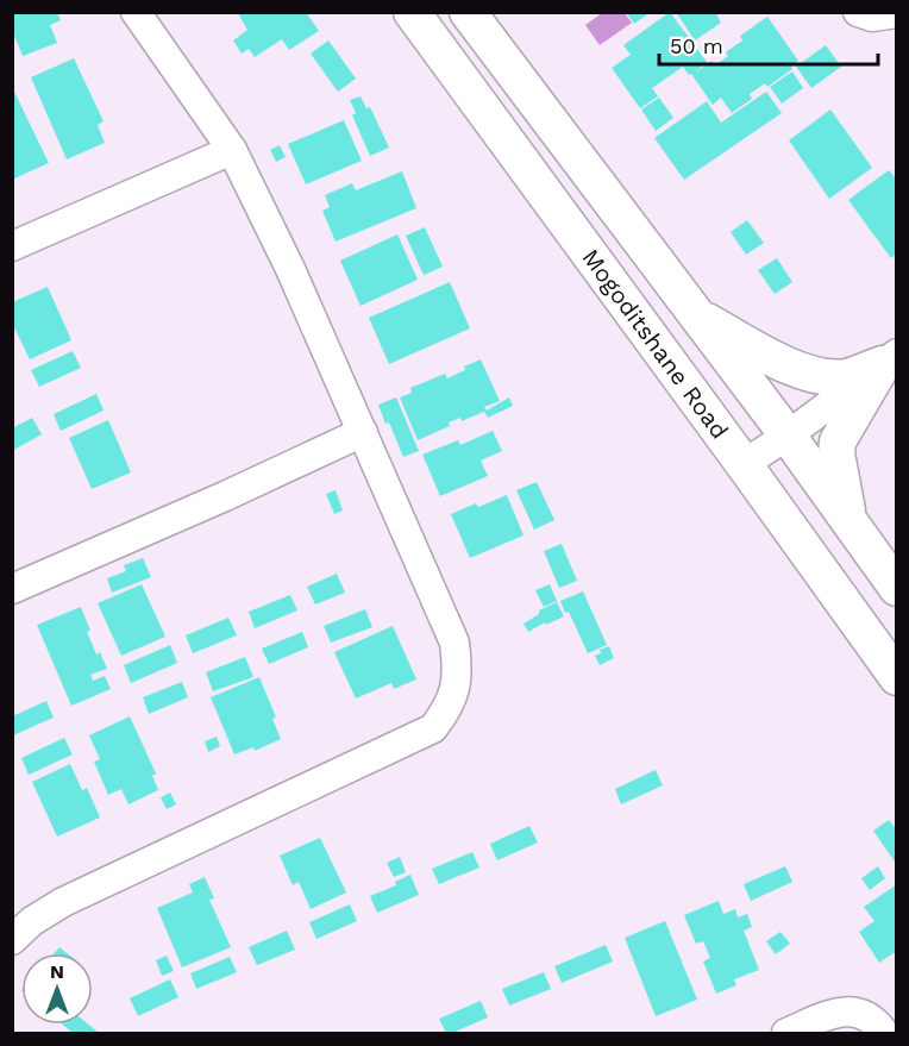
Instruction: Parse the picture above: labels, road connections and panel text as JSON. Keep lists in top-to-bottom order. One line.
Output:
{"streets":{"main road":["Mogoditshane Road"]},"scale_bar":"50 m","north":"top"}
